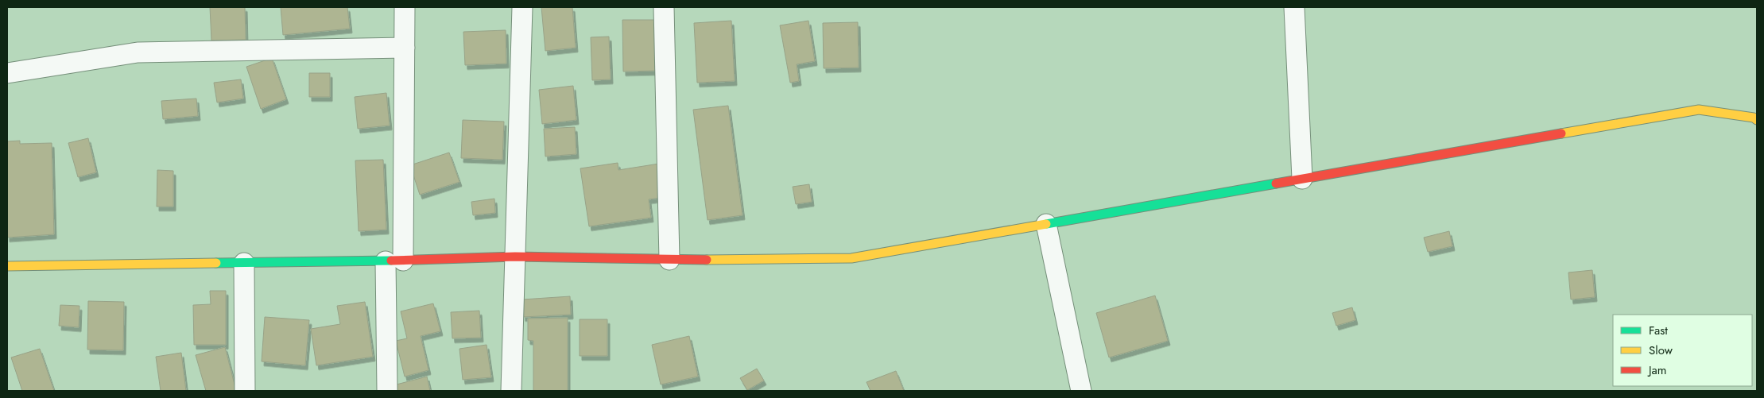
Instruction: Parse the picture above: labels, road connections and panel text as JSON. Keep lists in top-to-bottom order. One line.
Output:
{"legend":["Fast","Slow","Jam"]}
